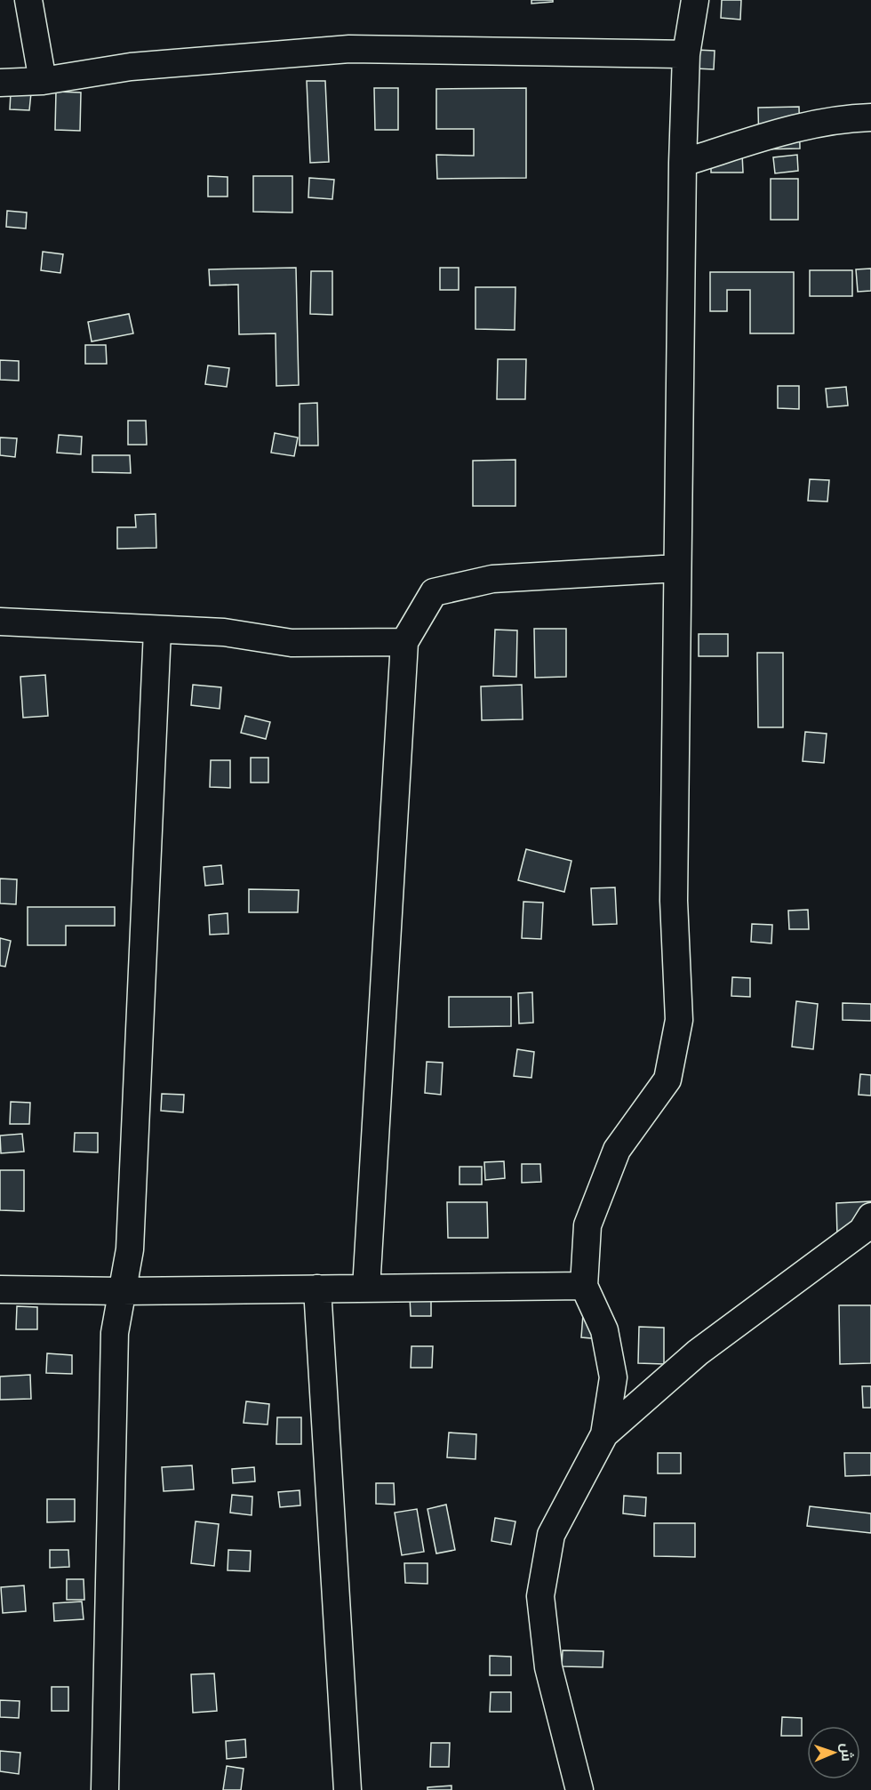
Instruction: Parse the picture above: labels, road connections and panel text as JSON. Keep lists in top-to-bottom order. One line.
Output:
{"north":"right"}
